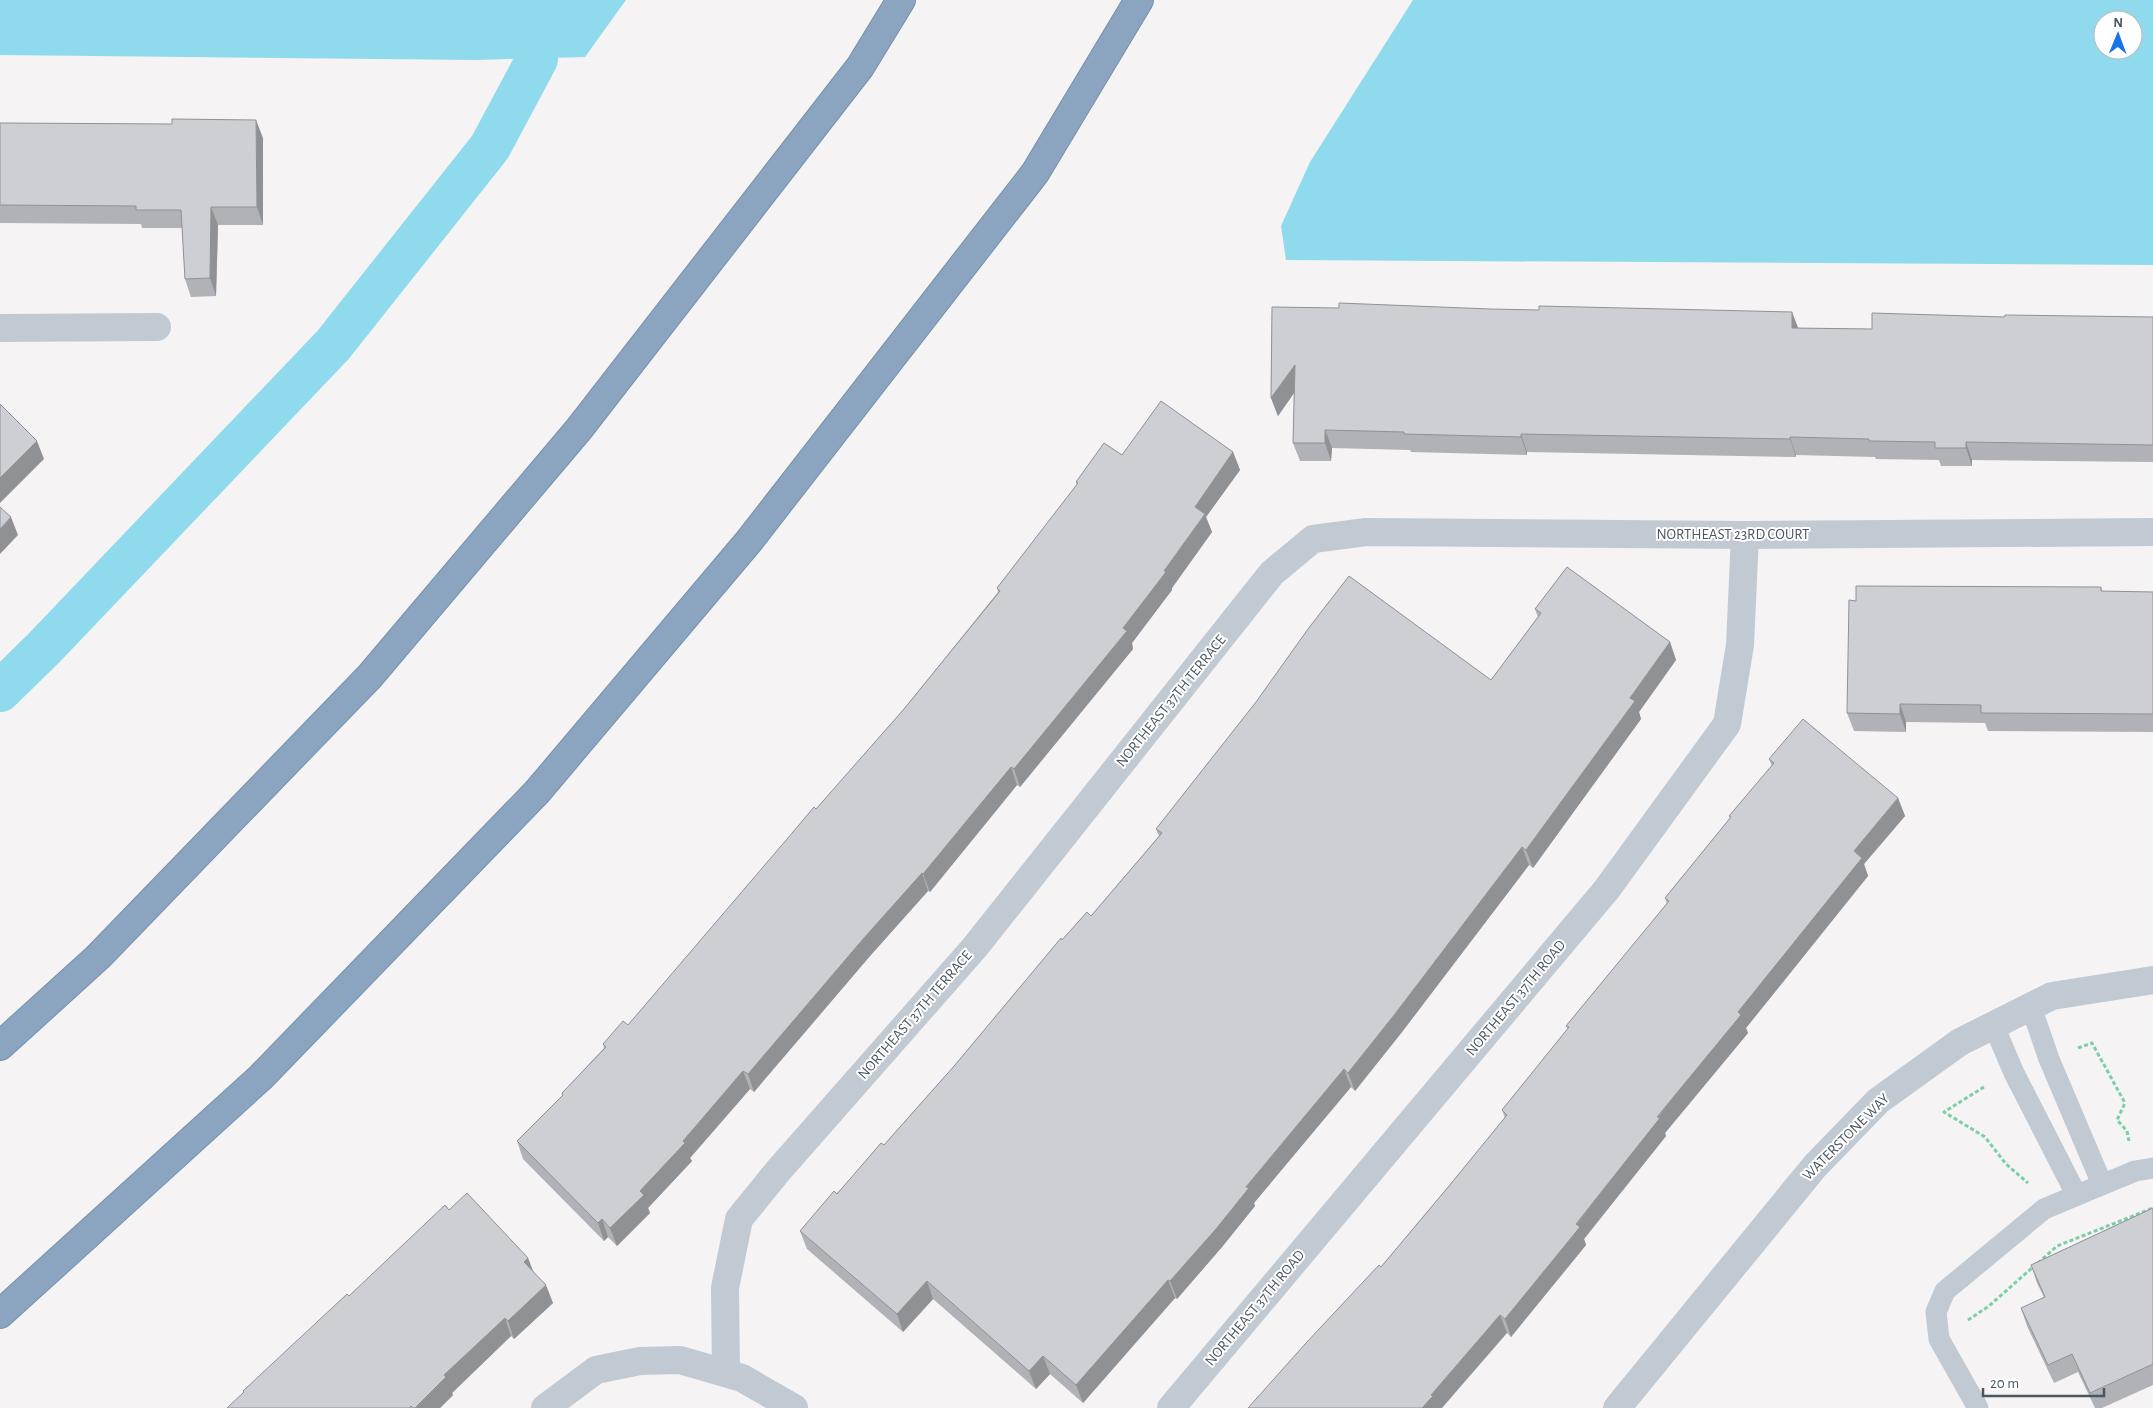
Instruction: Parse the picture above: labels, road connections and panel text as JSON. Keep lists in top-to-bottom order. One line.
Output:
{"streets":{"street":["NORTHEAST 23RD COURT","NORTHEAST 37TH TERRACE","NORTHEAST 37TH ROAD","WATERSTONE WAY"]},"crossings":[["NORTHEAST 23RD COURT","NORTHEAST 37TH TERRACE"],["NORTHEAST 23RD COURT","NORTHEAST 37TH ROAD"]],"scale_bar":"20 m","north":"top"}
